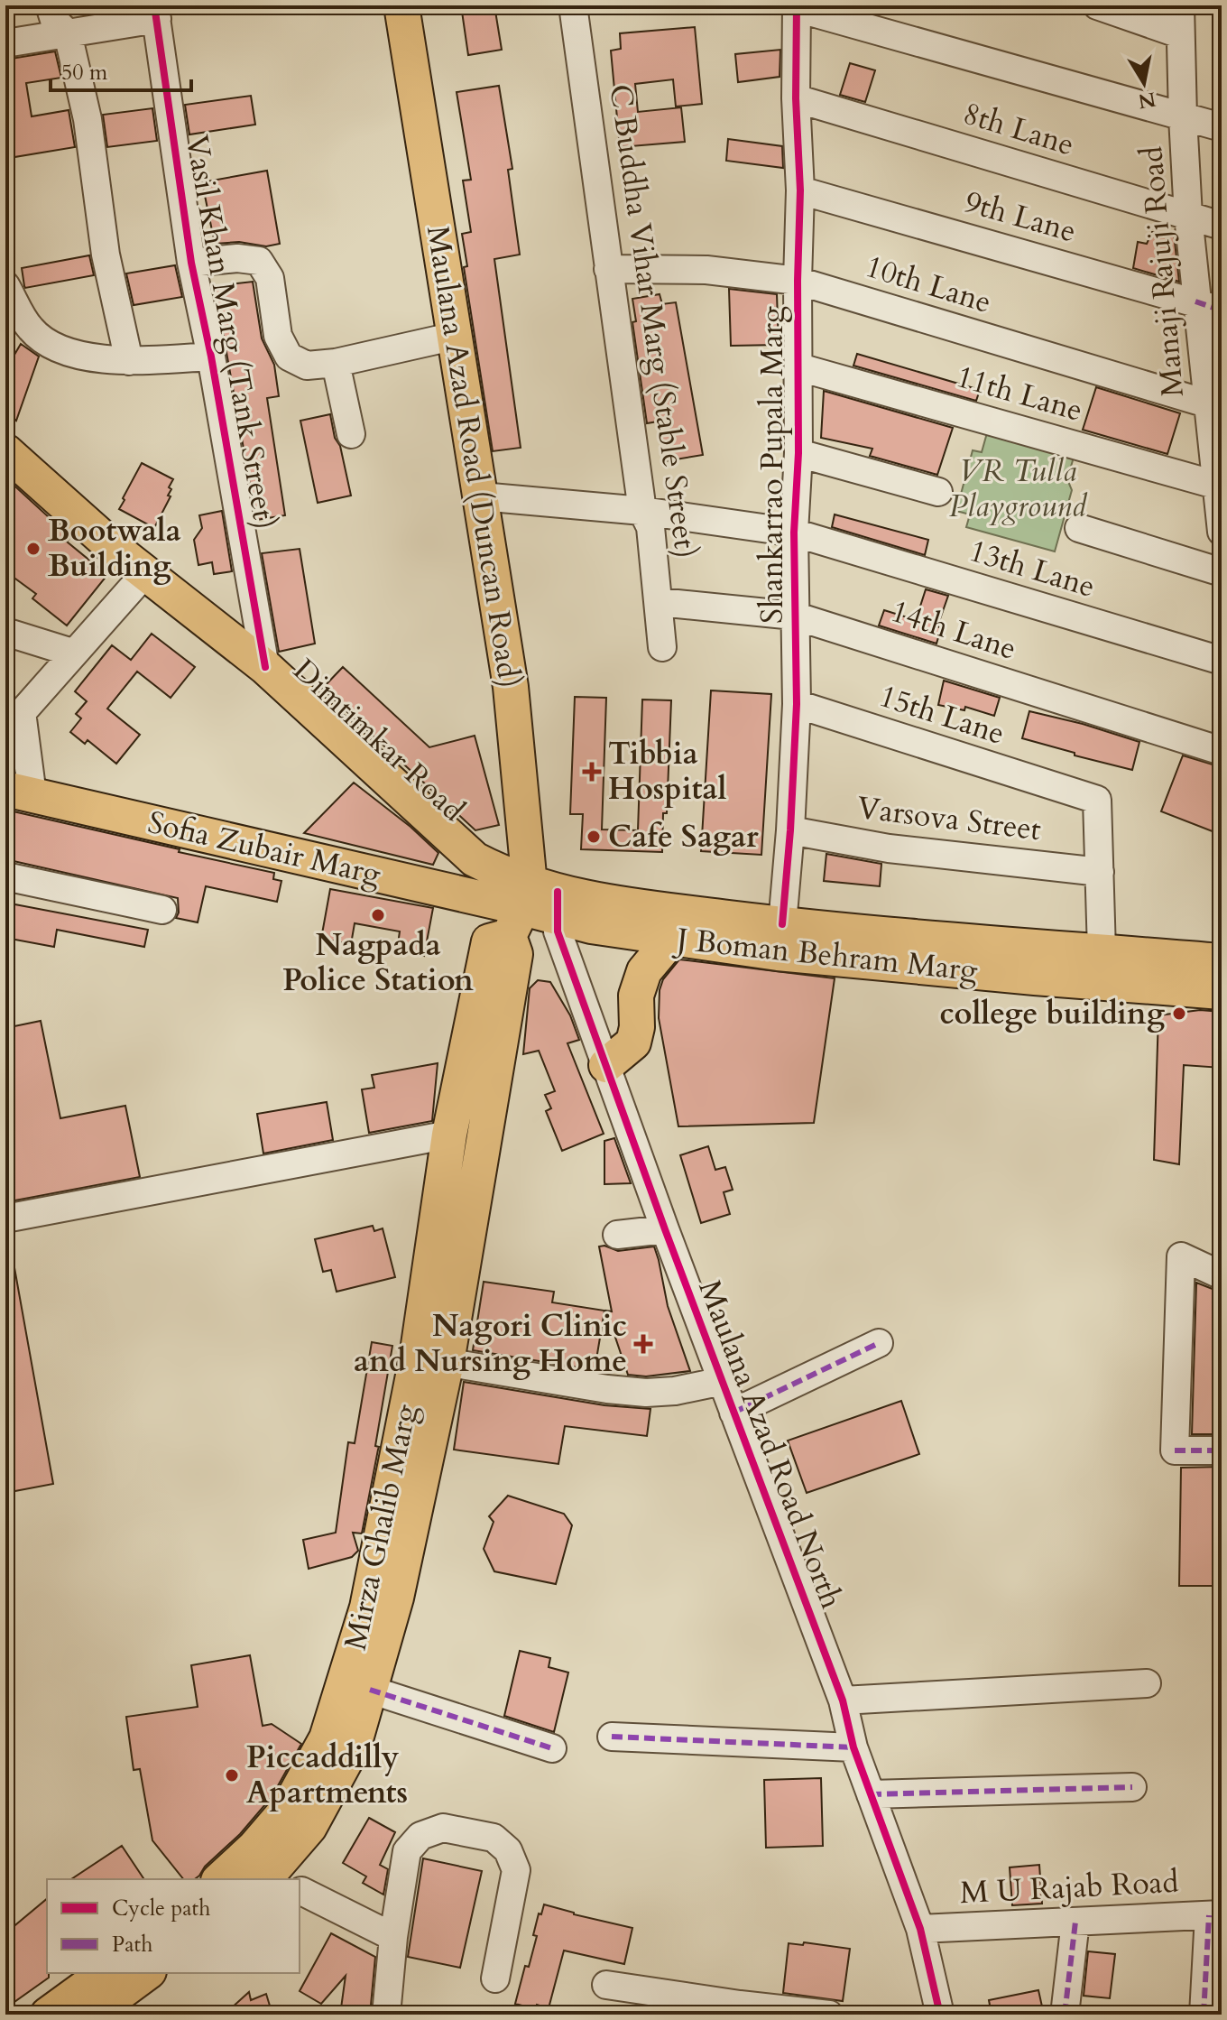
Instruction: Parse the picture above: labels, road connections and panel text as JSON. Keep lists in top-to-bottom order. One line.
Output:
{"streets":{"main road":["Maulana Azad Road (Duncan Road)","Dimtimkar Road","Sofia Zubair Marg","J Boman Behram Marg","Mirza Ghalib Marg"],"street":["8th Lane","9th Lane","Manaji Rajuji Road","10th Lane","C Buddha Vihar Marg (Stable Street)","Vasil Khan Marg (Tank Street)","11th Lane","Shankarrao Pupala Marg","13th Lane","14th Lane","15th Lane","Varsova Street","Maulana Azad Road North","M U Rajab Road"]},"crossings":[["8th Lane","Manaji Rajuji Road"],["8th Lane","Shankarrao Pupala Marg"],["9th Lane","Manaji Rajuji Road"],["9th Lane","Shankarrao Pupala Marg"],["Manaji Rajuji Road","10th Lane"],["Manaji Rajuji Road","11th Lane"],["10th Lane","C Buddha Vihar Marg (Stable Street)"],["10th Lane","Shankarrao Pupala Marg"],["C Buddha Vihar Marg (Stable Street)","13th Lane"],["C Buddha Vihar Marg (Stable Street)","14th Lane"],["Vasil Khan Marg (Tank Street)","Dimtimkar Road"],["11th Lane","Shankarrao Pupala Marg"],["Maulana Azad Road (Duncan Road)","13th Lane"],["Maulana Azad Road (Duncan Road)","Dimtimkar Road"],["Maulana Azad Road (Duncan Road)","Sofia Zubair Marg"],["Maulana Azad Road (Duncan Road)","J Boman Behram Marg"],["Maulana Azad Road (Duncan Road)","Maulana Azad Road North"],["Maulana Azad Road (Duncan Road)","Mirza Ghalib Marg"],["Shankarrao Pupala Marg","13th Lane"],["Shankarrao Pupala Marg","14th Lane"],["Shankarrao Pupala Marg","15th Lane"],["Shankarrao Pupala Marg","Varsova Street"],["Shankarrao Pupala Marg","J Boman Behram Marg"],["15th Lane","Varsova Street"],["Dimtimkar Road","Sofia Zubair Marg"],["Dimtimkar Road","J Boman Behram Marg"],["Dimtimkar Road","Maulana Azad Road North"],["Dimtimkar Road","Mirza Ghalib Marg"],["Varsova Street","J Boman Behram Marg"],["Sofia Zubair Marg","J Boman Behram Marg"],["Sofia Zubair Marg","Maulana Azad Road North"],["Sofia Zubair Marg","Mirza Ghalib Marg"],["J Boman Behram Marg","Maulana Azad Road North"],["J Boman Behram Marg","Mirza Ghalib Marg"],["Maulana Azad Road North","Mirza Ghalib Marg"],["Maulana Azad Road North","M U Rajab Road"]],"parks":["VR Tulla Playground"],"places":{"other":["Bootwala Building","Cafe Sagar","Nagpada Police Station","college building","Piccaddilly Apartments"],"health":["Tibbia Hospital","Nagori Clinic and Nursing Home"]},"legend":["Cycle path","Path"],"scale_bar":"50 m","north":"bottom"}
